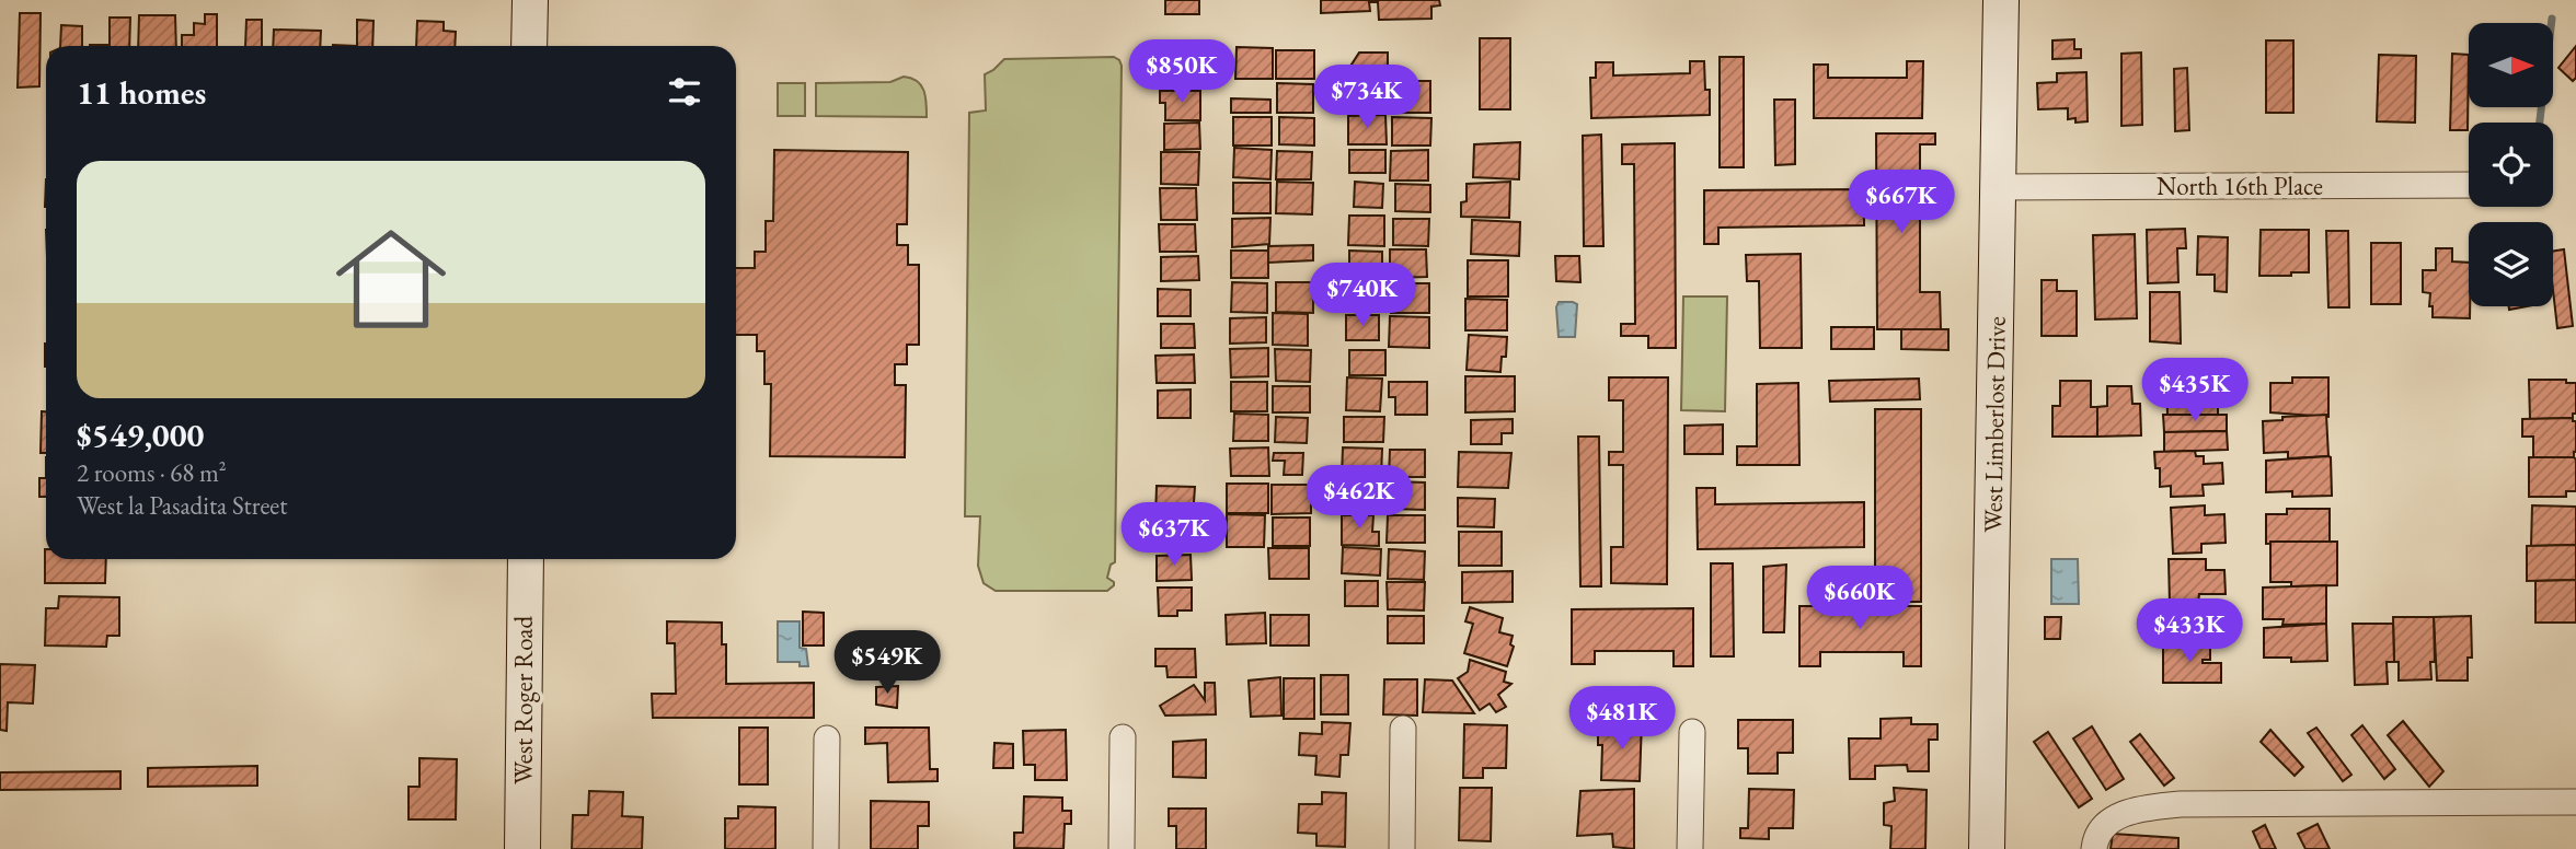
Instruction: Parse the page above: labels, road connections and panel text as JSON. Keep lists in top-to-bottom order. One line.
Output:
{"streets":{"street":["North 16th Place","West Limberlost Drive","West Roger Road"]},"crossings":[["North 16th Place","West Limberlost Drive"]],"north":"right","page":{"price":["$850K","$734K","$667K","$740K","$435K","$462K","$637K","$660K","$433K","$549K","$481K"],"heading":"11 homes","list":[{"name":"$549,000","note":"2 rooms · 68 m² · West la Pasadita Street"}]}}
